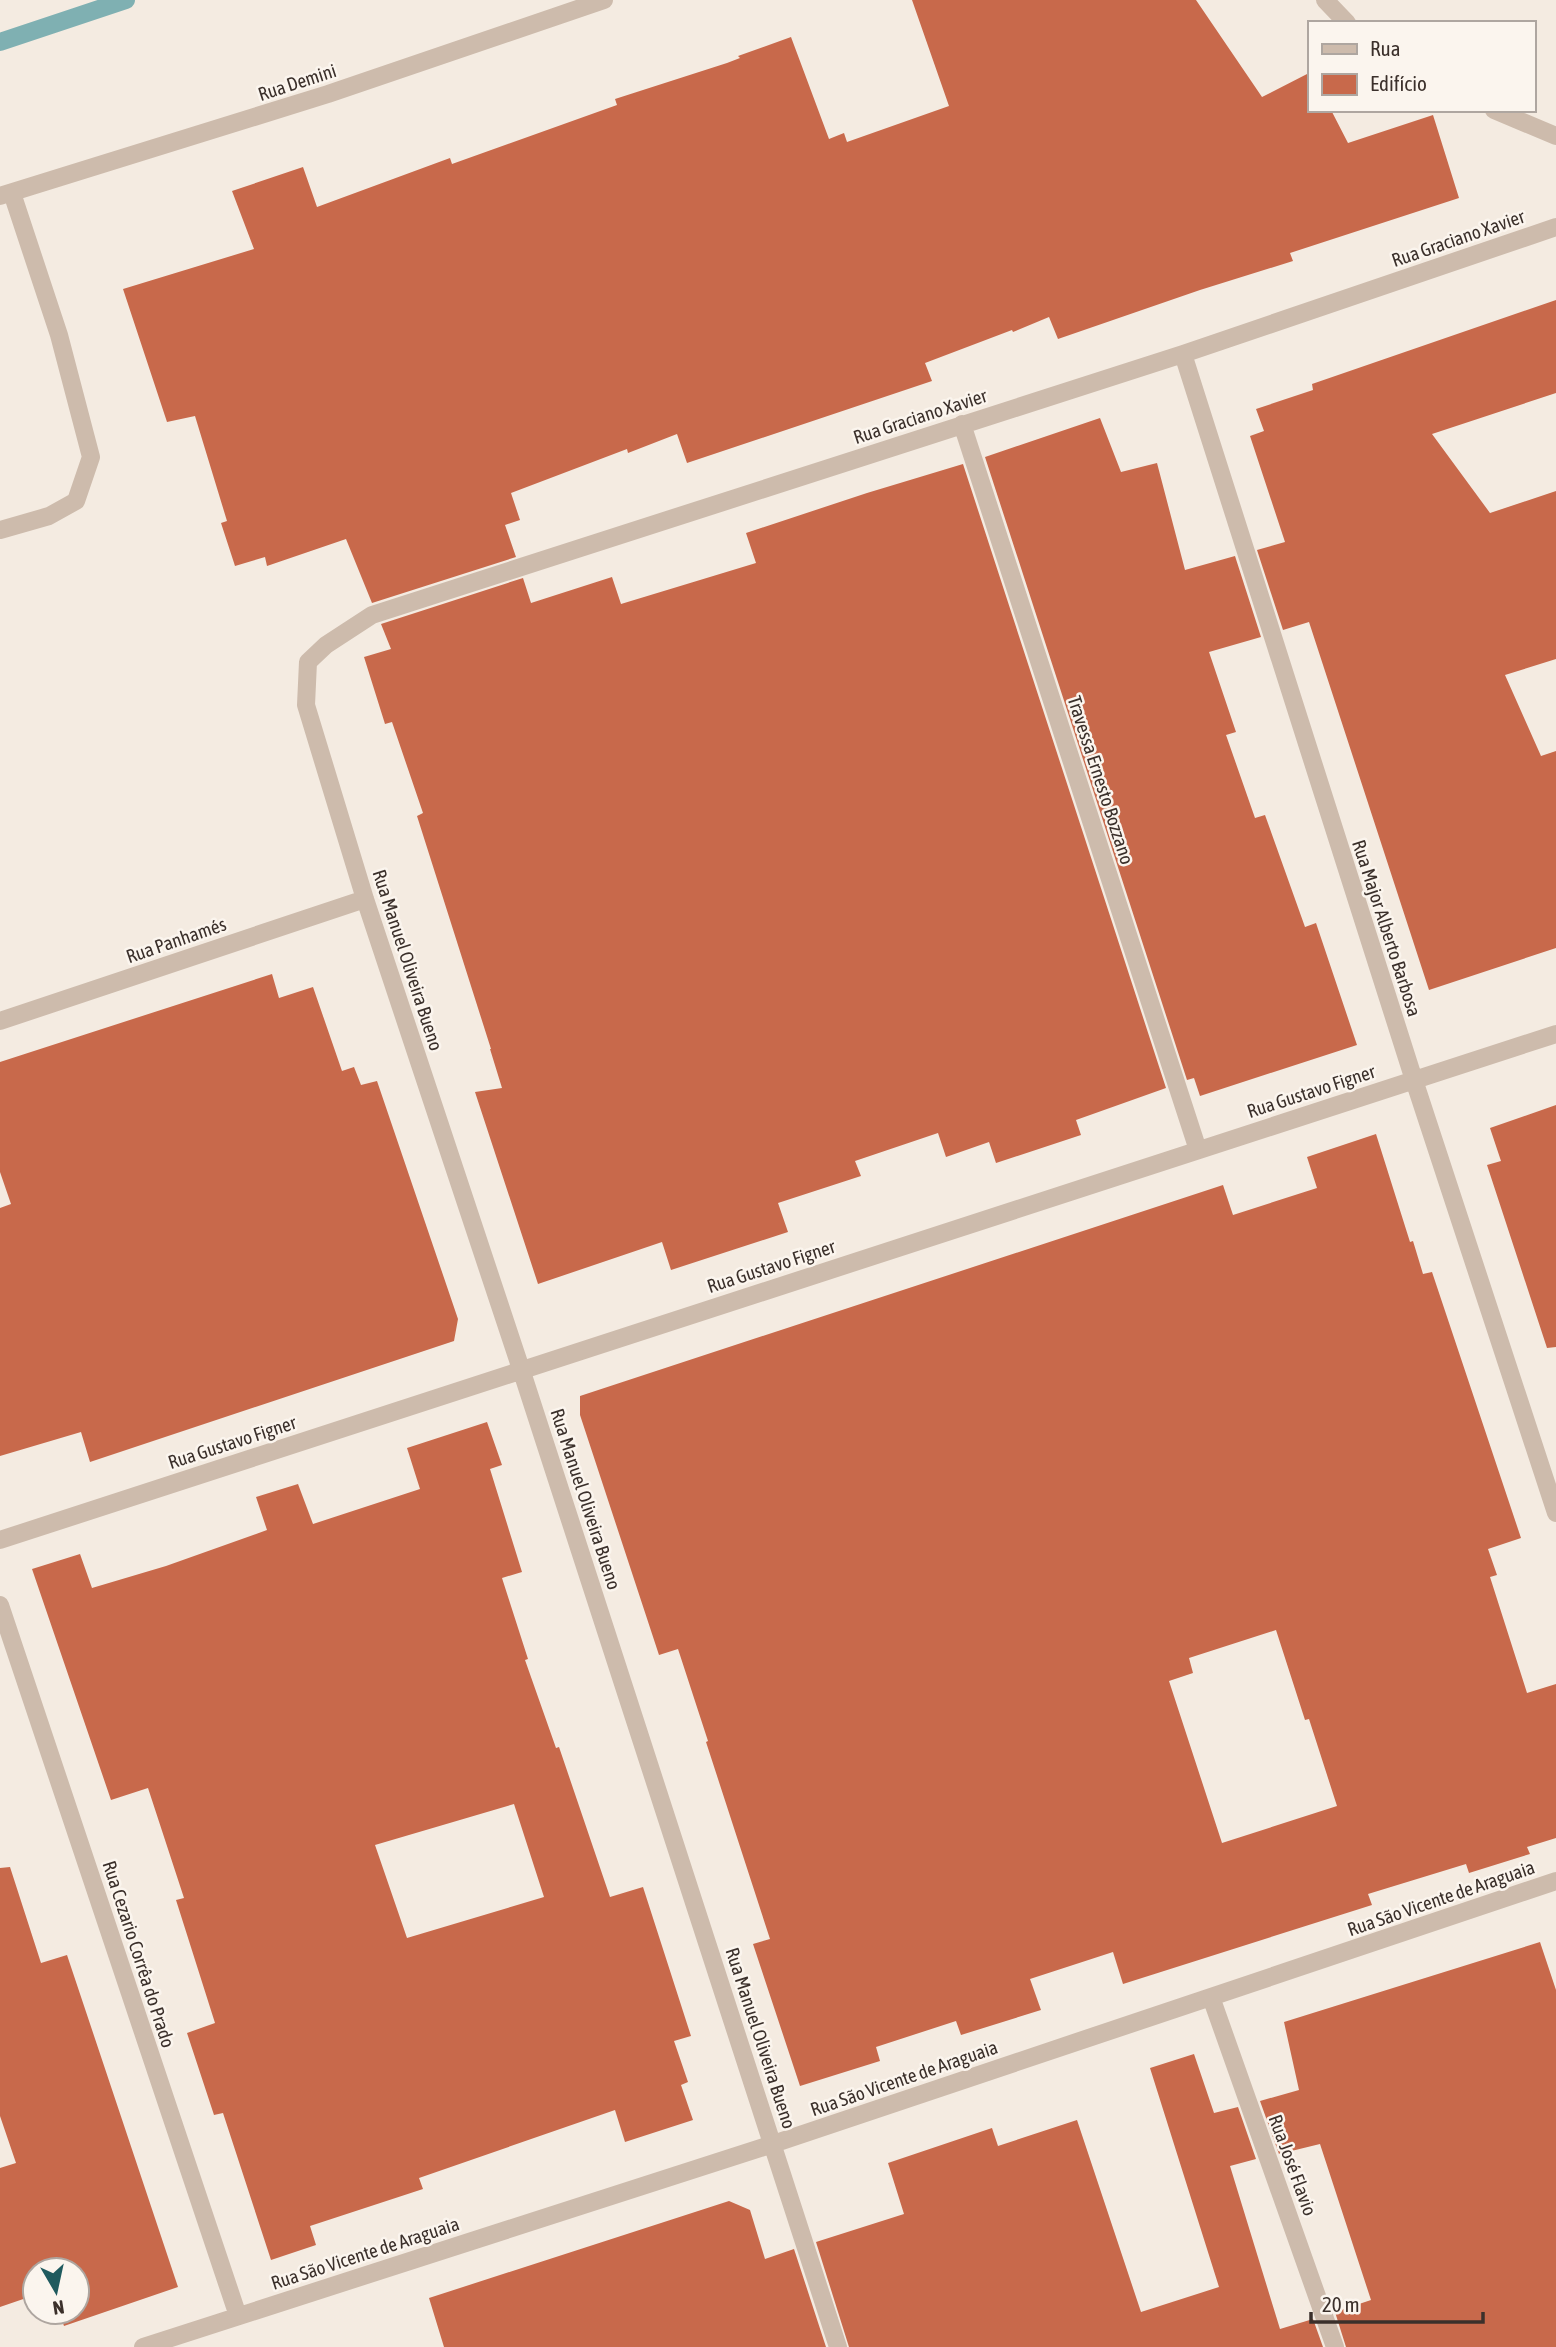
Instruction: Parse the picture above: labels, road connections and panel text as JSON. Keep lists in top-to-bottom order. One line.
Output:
{"streets":{"street":["Rua Demini","Rua Graciano Xavier","Travessa Ernesto Bozzano","Rua Major Alberto Barbosa","Rua Panhamés","Rua Manuel Oliveira Bueno","Rua Gustavo Figner","Rua São Vicente de Araguaia","Rua Cezario Corrêa do Prado","Rua José Flavio"]},"crossings":[["Rua Graciano Xavier","Travessa Ernesto Bozzano"],["Rua Graciano Xavier","Rua Major Alberto Barbosa"],["Rua Graciano Xavier","Rua Manuel Oliveira Bueno"],["Travessa Ernesto Bozzano","Rua Gustavo Figner"],["Rua Major Alberto Barbosa","Rua Gustavo Figner"],["Rua Panhamés","Rua Manuel Oliveira Bueno"],["Rua Manuel Oliveira Bueno","Rua Gustavo Figner"],["Rua Manuel Oliveira Bueno","Rua São Vicente de Araguaia"],["Rua São Vicente de Araguaia","Rua Cezario Corrêa do Prado"],["Rua São Vicente de Araguaia","Rua José Flavio"]],"legend":["Rua","Edifício"],"scale_bar":"20 m","north":"bottom"}
